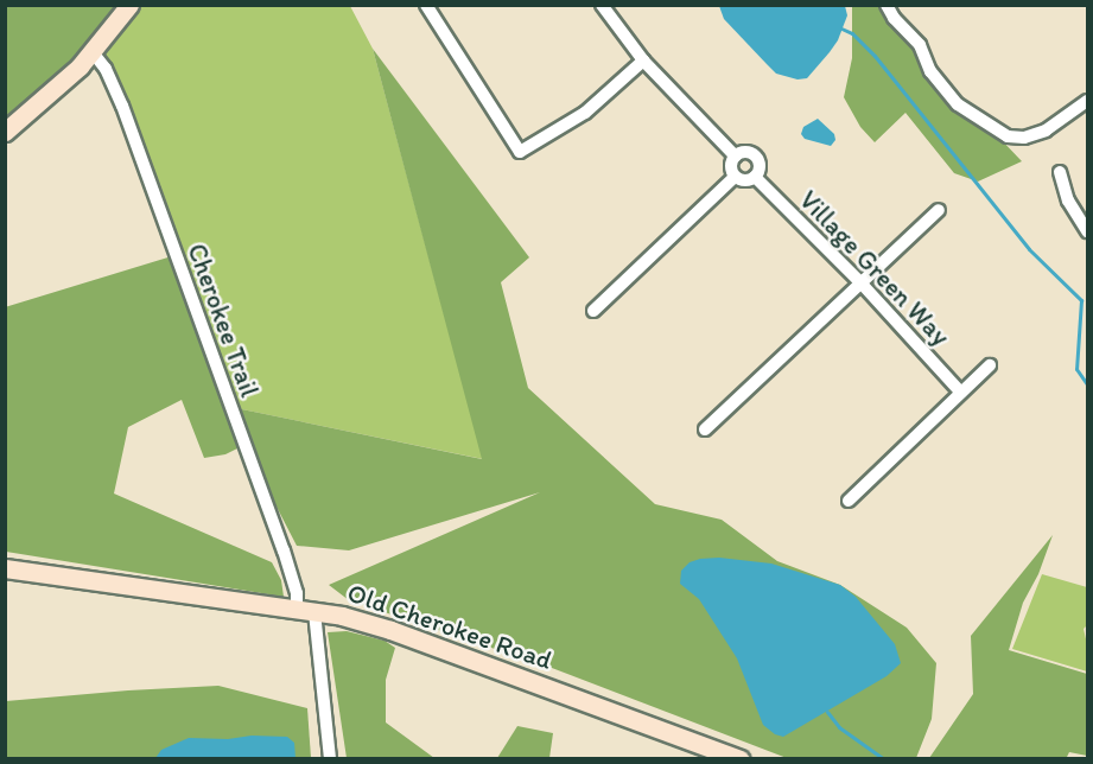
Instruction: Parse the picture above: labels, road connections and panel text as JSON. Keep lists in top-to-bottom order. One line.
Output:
{"streets":{"street":["Village Green Way","Cherokee Trail","Old Cherokee Road"]},"crossings":[["Cherokee Trail","Old Cherokee Road"]]}
